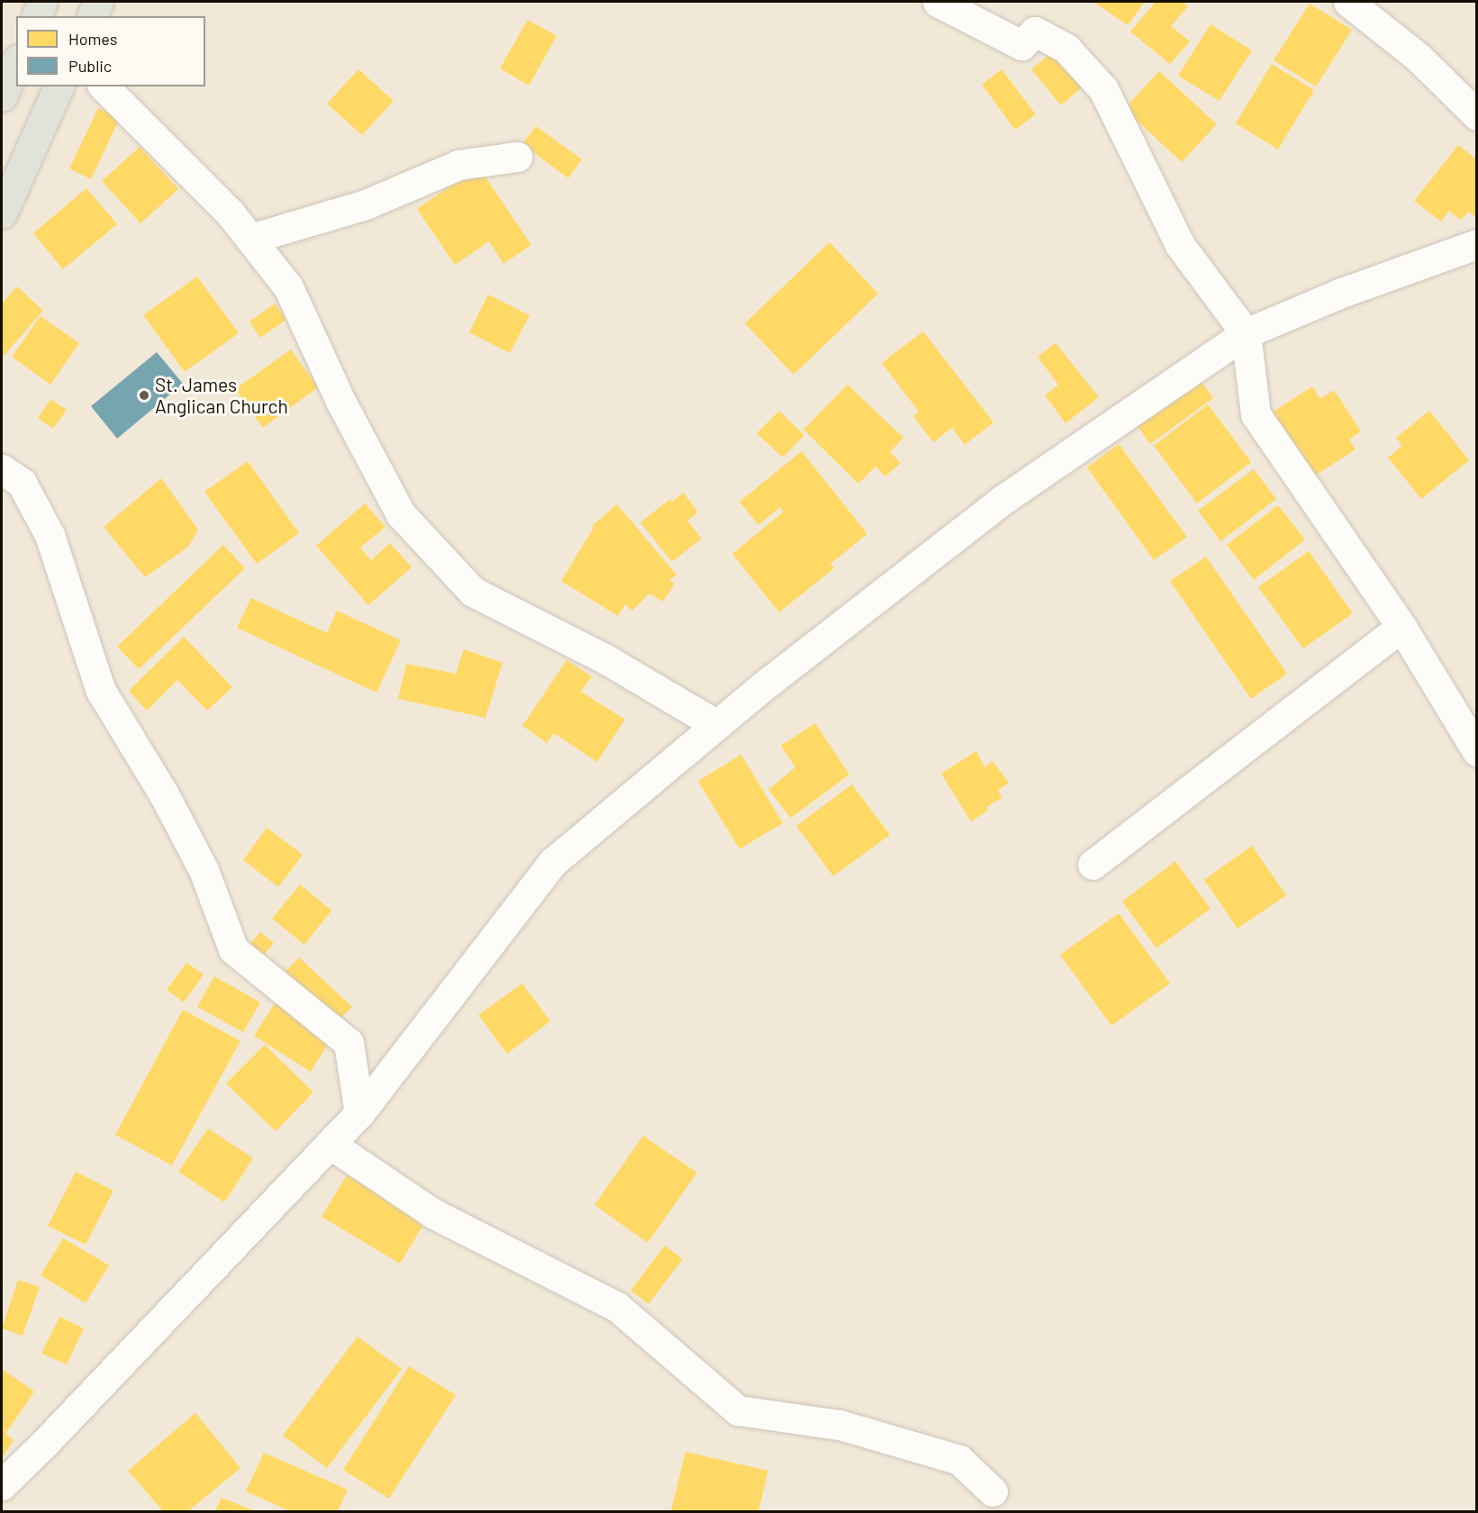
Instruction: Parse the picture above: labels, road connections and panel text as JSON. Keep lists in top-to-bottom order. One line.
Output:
{"places":["St. James Anglican Church"],"legend":["Homes","Public"]}
